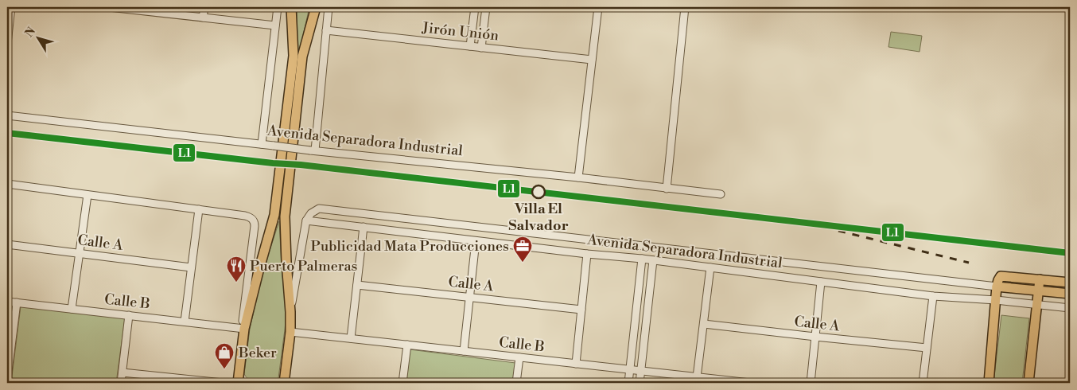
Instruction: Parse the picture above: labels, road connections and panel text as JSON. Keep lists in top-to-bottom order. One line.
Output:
{"streets":{"main road":["Avenida Separadora Industrial"],"street":["Jirón Unión","Calle A","Calle B"]},"places":{"other":["Villa El Salvador"],"office":["Publicidad Mata Producciones"],"restaurant":["Puerto Palmeras"],"shop":["Beker"]},"lines":["transit line L1"],"north":"top left"}
